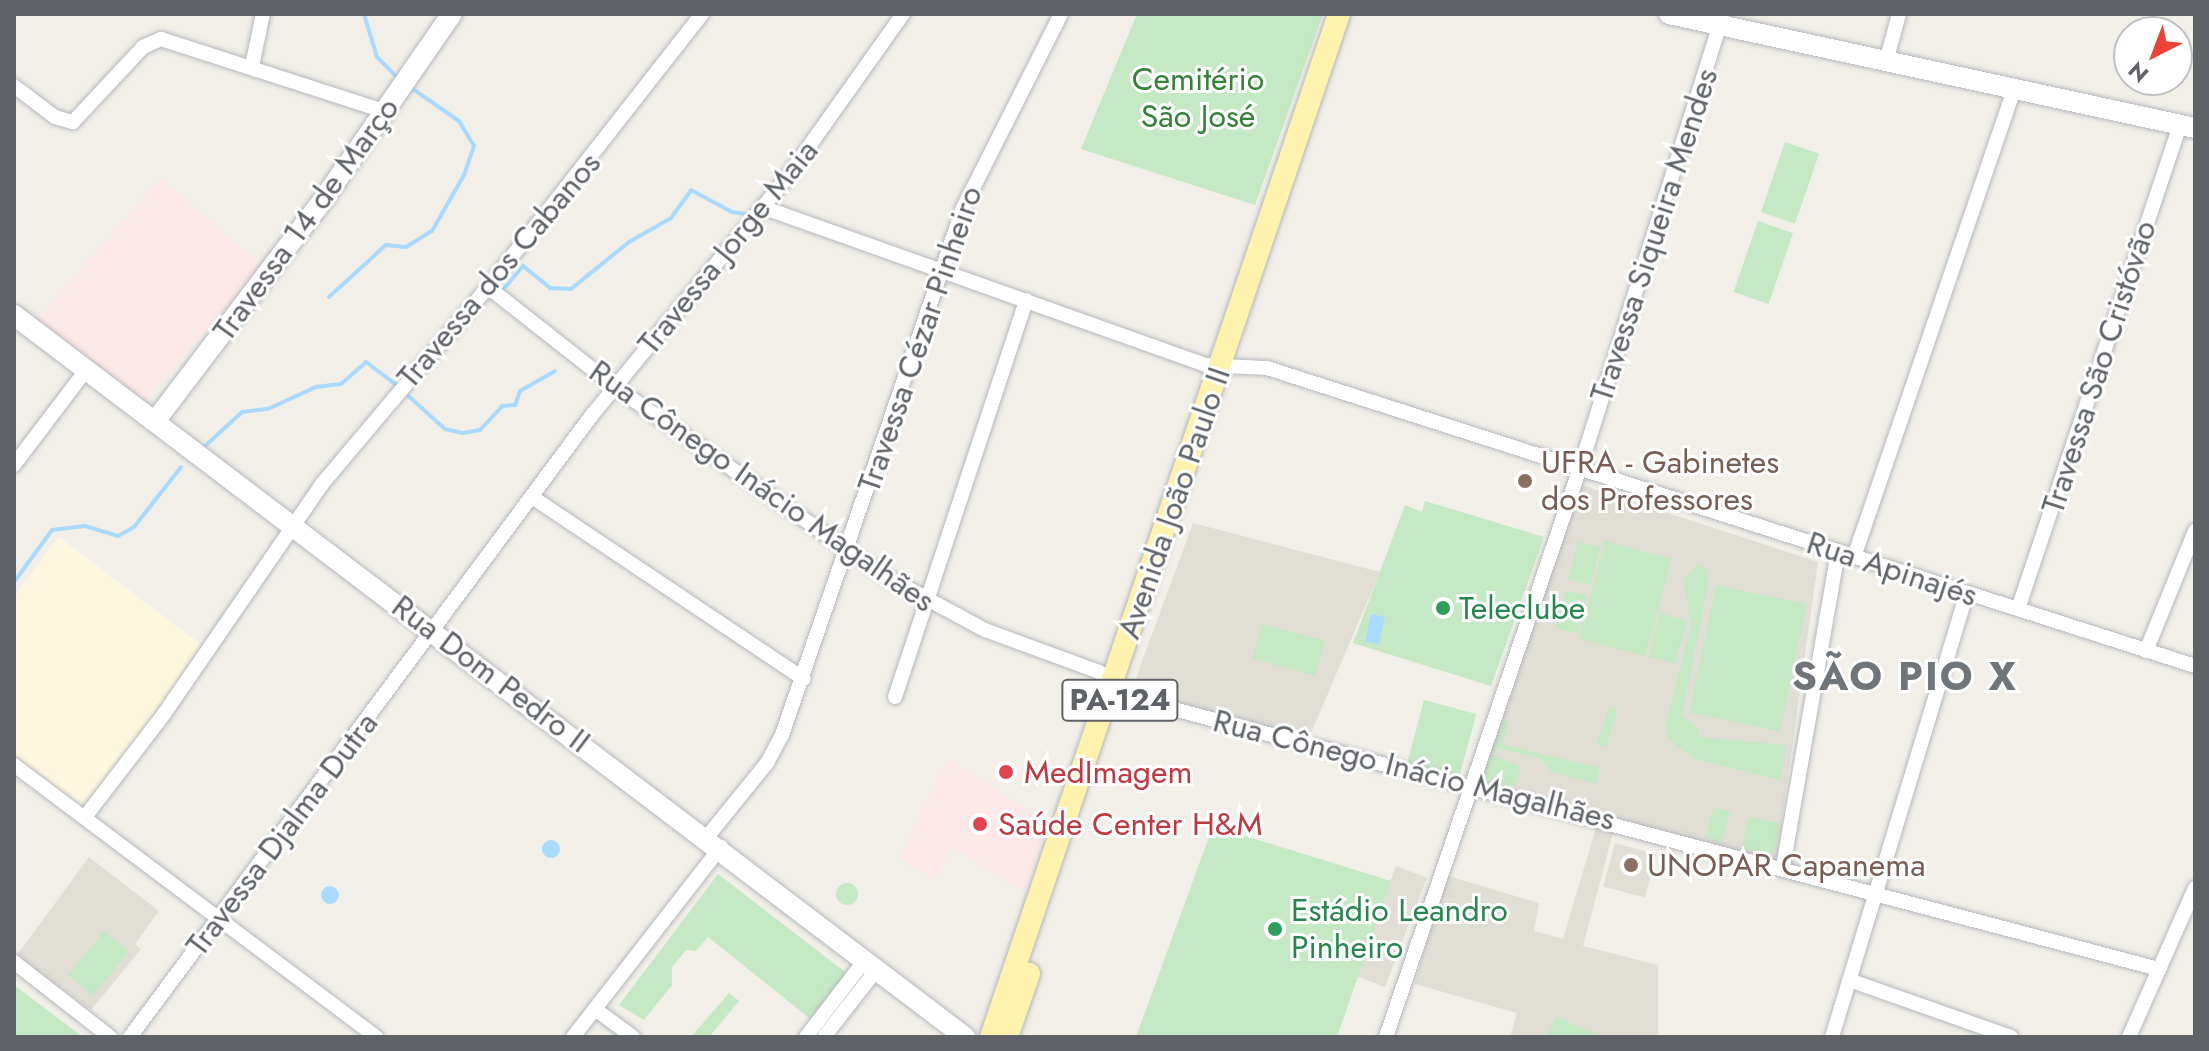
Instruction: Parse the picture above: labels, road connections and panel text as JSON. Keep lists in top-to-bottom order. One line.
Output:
{"streets":{"main road":["Avenida João Paulo II","PA-124"],"street":["Travessa 14 de Março","Travessa Siqueira Mendes","Travessa Jorge Maia","Travessa dos Cabanos","Travessa Cézar Pinheiro","Travessa São Cristóvão","Rua Cônego Inácio Magalhães","Rua Apinajés","Rua Dom Pedro II","Travessa Djalma Dutra"]},"crossings":[["Travessa 14 de Março","Rua Dom Pedro II"],["Travessa Siqueira Mendes","Rua Cônego Inácio Magalhães"],["Travessa Siqueira Mendes","Rua Apinajés"],["Travessa Jorge Maia","Rua Cônego Inácio Magalhães"],["Travessa Jorge Maia","Rua Apinajés"],["Travessa Jorge Maia","Rua Dom Pedro II"],["Travessa Jorge Maia","Travessa Djalma Dutra"],["Travessa dos Cabanos","Rua Cônego Inácio Magalhães"],["Travessa dos Cabanos","Rua Dom Pedro II"],["Travessa Cézar Pinheiro","Rua Cônego Inácio Magalhães"],["Travessa Cézar Pinheiro","Rua Apinajés"],["Travessa Cézar Pinheiro","Rua Dom Pedro II"],["Travessa São Cristóvão","Rua Apinajés"],["Rua Cônego Inácio Magalhães","Avenida João Paulo II"],["Avenida João Paulo II","Rua Apinajés"],["Rua Dom Pedro II","Travessa Djalma Dutra"]],"districts":["SÃO PIO X"],"parks":["Cemitério São José"],"places":["UFRA - Gabinetes dos Professores","Teleclube","MedImagem","Saúde Center H&M","UNOPAR Capanema","Estádio Leandro Pinheiro"],"north":"bottom left"}
